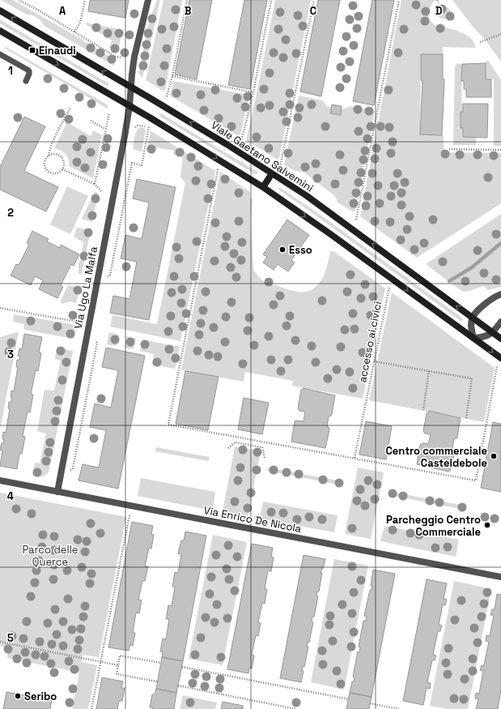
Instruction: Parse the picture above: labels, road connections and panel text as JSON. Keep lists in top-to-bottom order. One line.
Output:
{"streets":{"main road":["Viale Gaetano Salvemini"],"street":["Via Ugo La Malfa","Via Enrico De Nicola"],"path":["accesso ai civici"]},"crossings":[["Viale Gaetano Salvemini","Via Ugo La Malfa"],["Via Ugo La Malfa","Via Enrico De Nicola"]],"parks":["Parco delle Querce"],"places":{"transit":["Einaudi"],"other":["Esso","Centro commerciale Casteldebole","Parcheggio Centro Commerciale","Seribo"]},"grid":{"columns":["A","B","C","D"],"rows":["1","2","3","4","5"]}}
